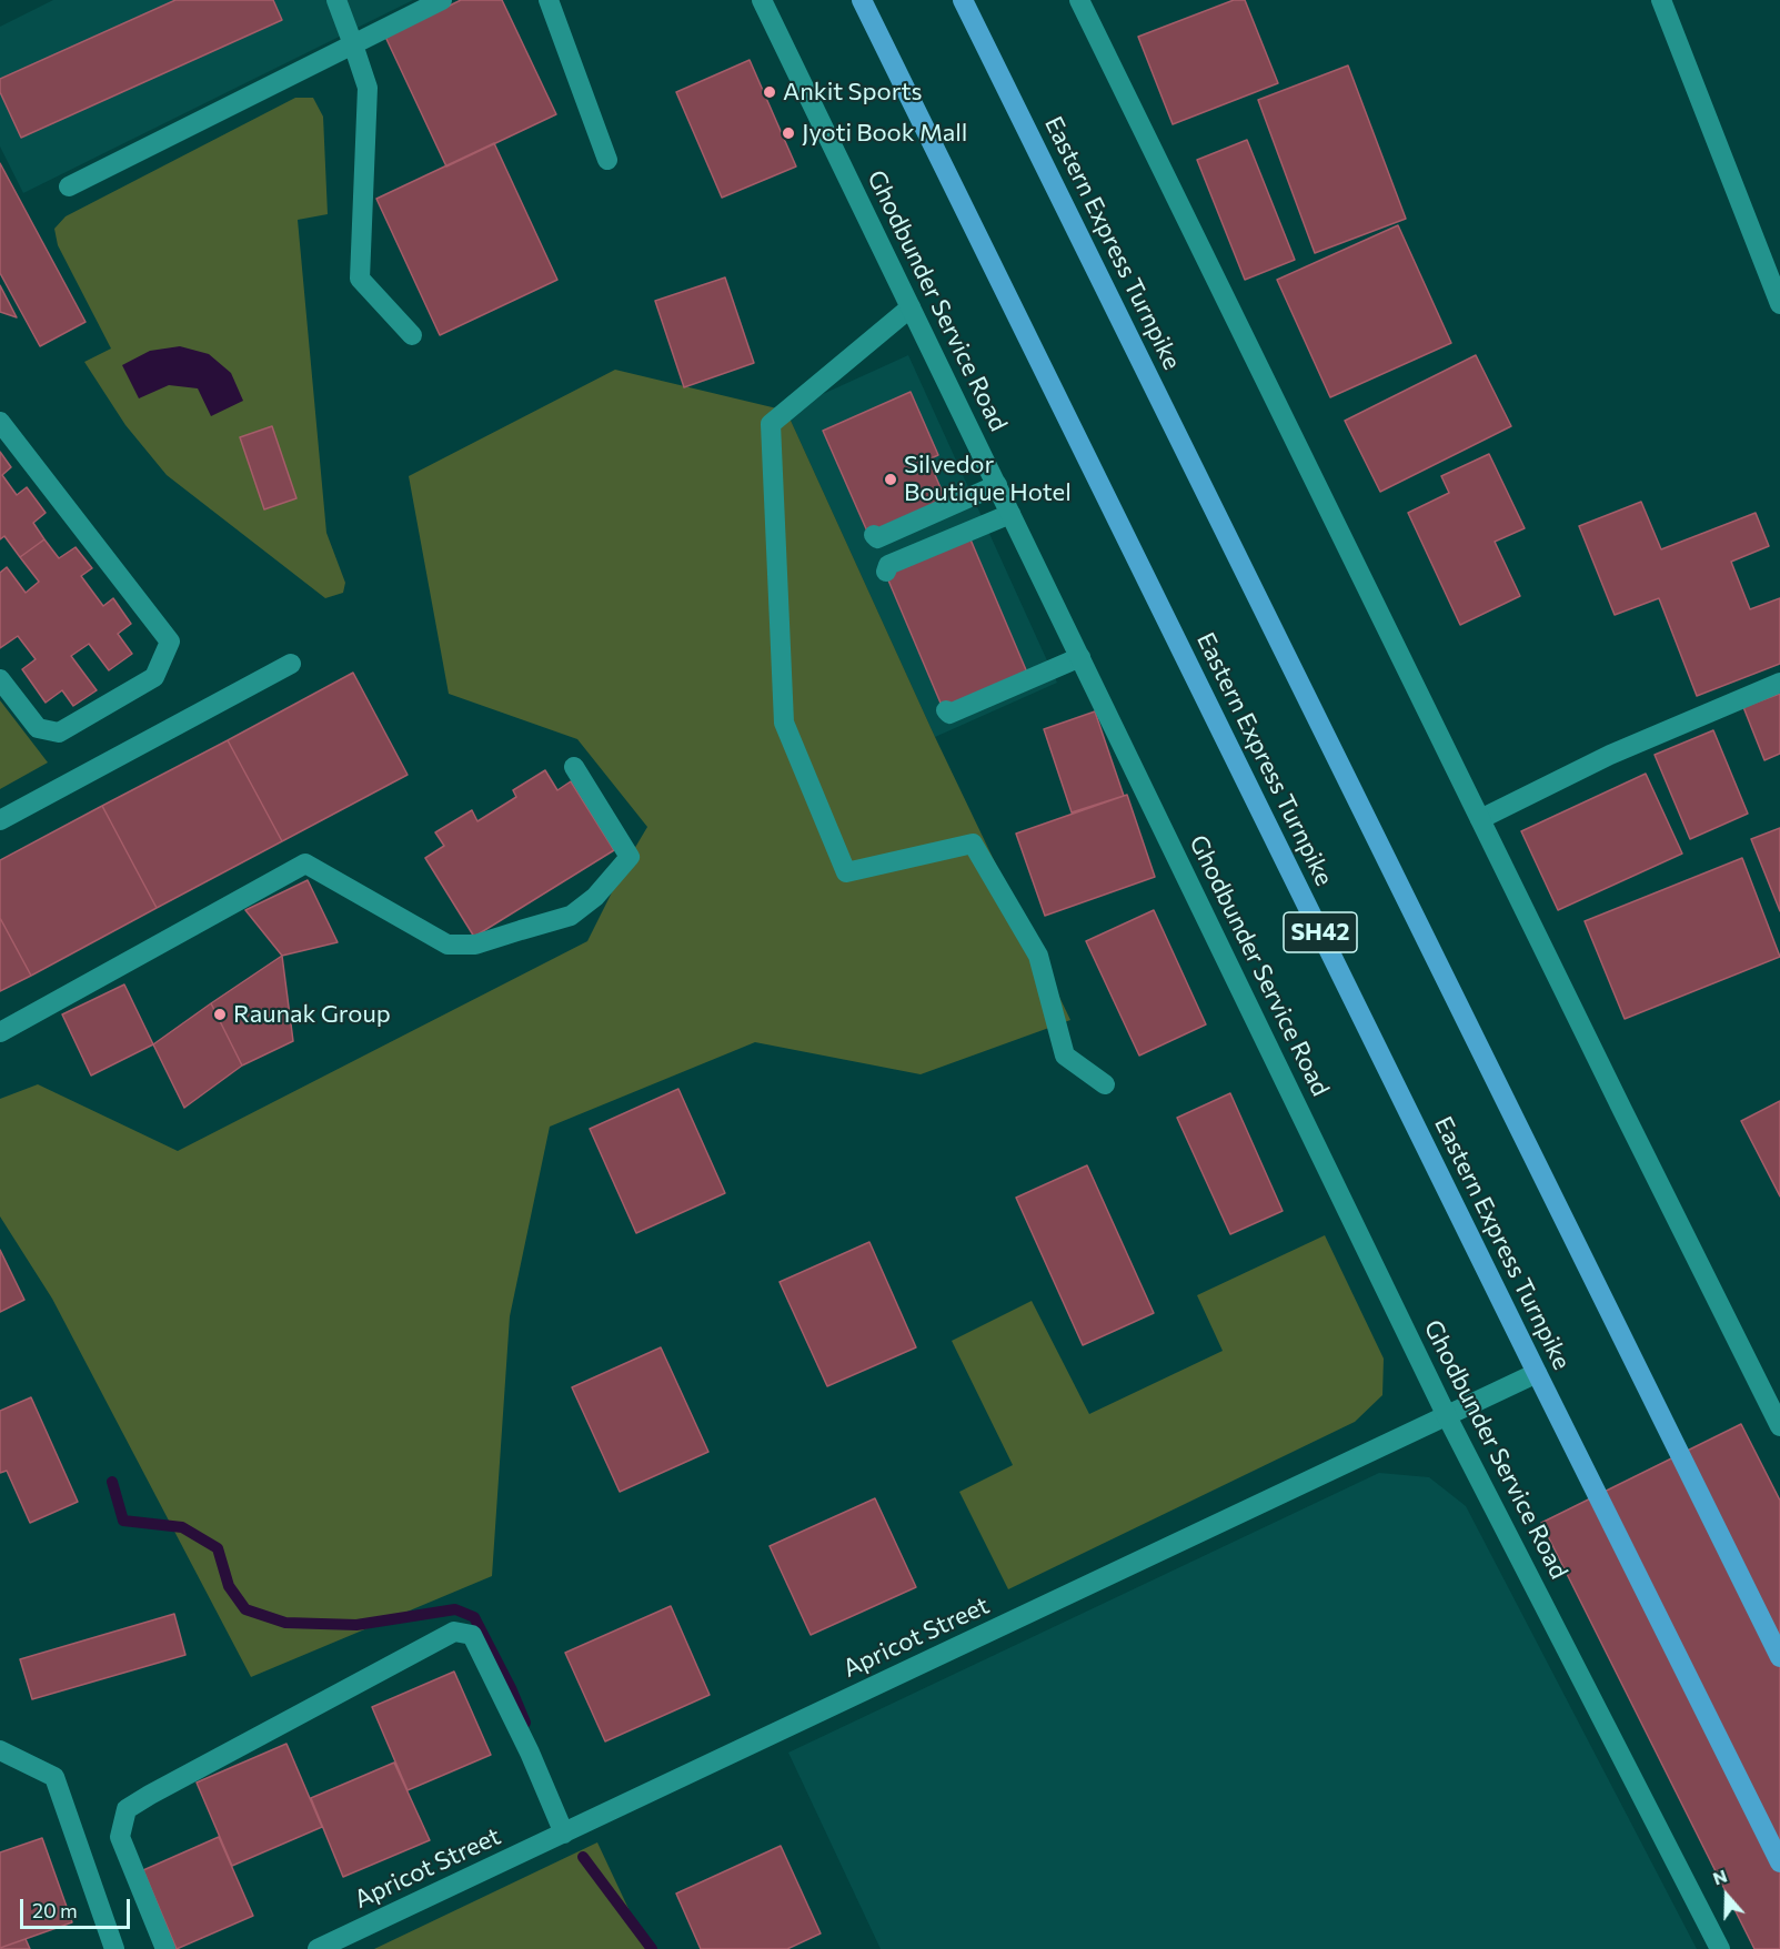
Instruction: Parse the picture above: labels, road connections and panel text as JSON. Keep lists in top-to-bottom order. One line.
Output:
{"streets":{"main road":["Eastern Express Turnpike","SH42"],"street":["Ghodbunder Service Road","Apricot Street"]},"crossings":[["Eastern Express Turnpike","Apricot Street"],["Ghodbunder Service Road","Apricot Street"]],"places":["Ankit Sports","Jyoti Book Mall","Silvedor Boutique Hotel","Raunak Group"],"scale_bar":"20 m","north":"top"}
